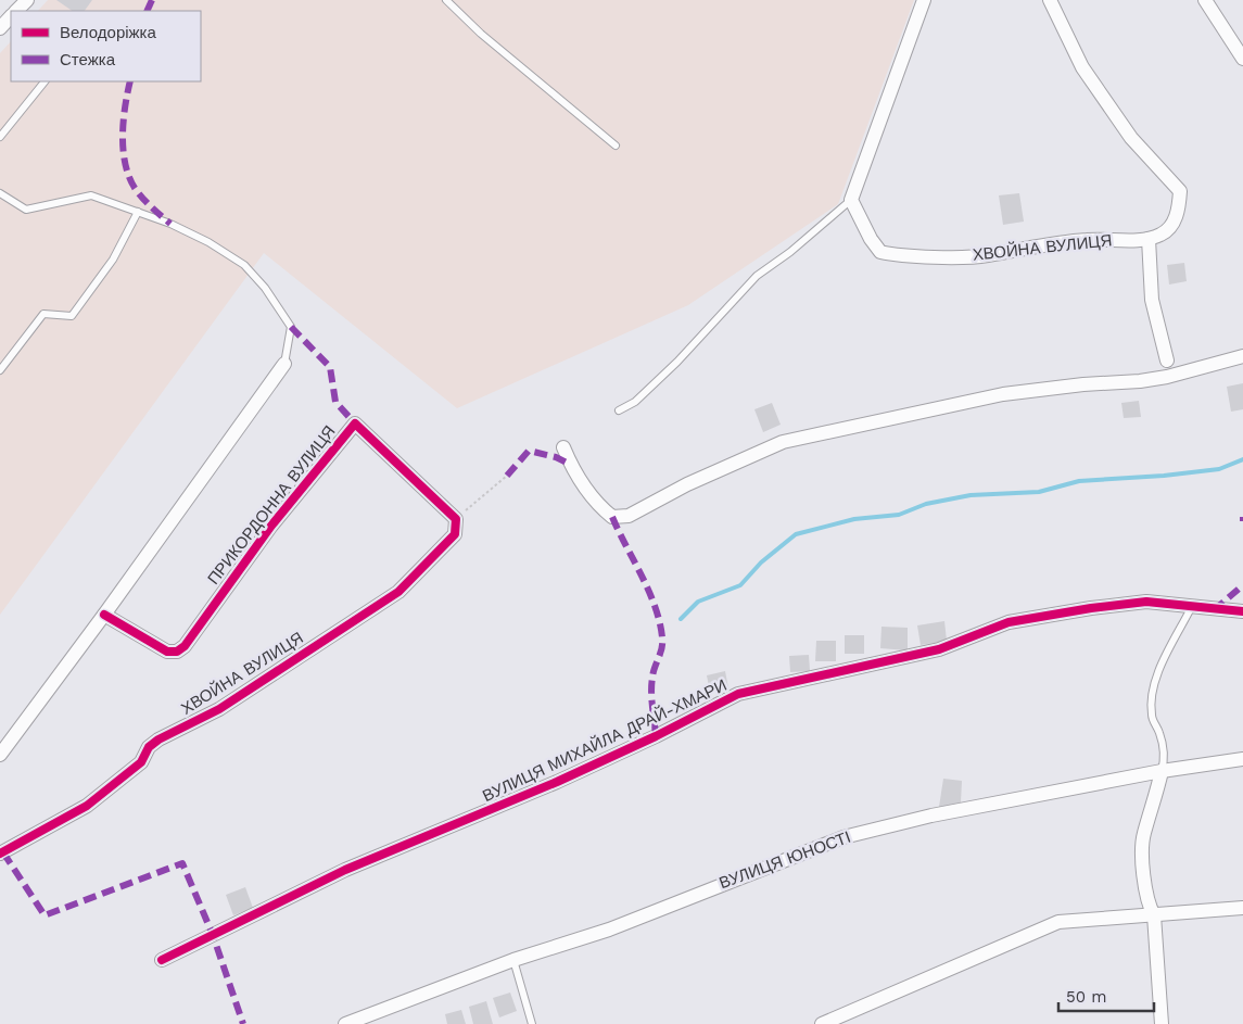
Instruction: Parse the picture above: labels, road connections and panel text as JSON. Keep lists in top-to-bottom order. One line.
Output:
{"streets":{"street":["ХВОЙНА ВУЛИЦЯ","ПРИКОРДОННА ВУЛИЦЯ","ВУЛИЦЯ МИХАЙЛА ДРАЙ-ХМАРИ","ВУЛИЦЯ ЮНОСТІ"]},"crossings":[["ХВОЙНА ВУЛИЦЯ","ПРИКОРДОННА ВУЛИЦЯ"]],"legend":["Велодоріжка","Стежка"],"scale_bar":"50 m"}
